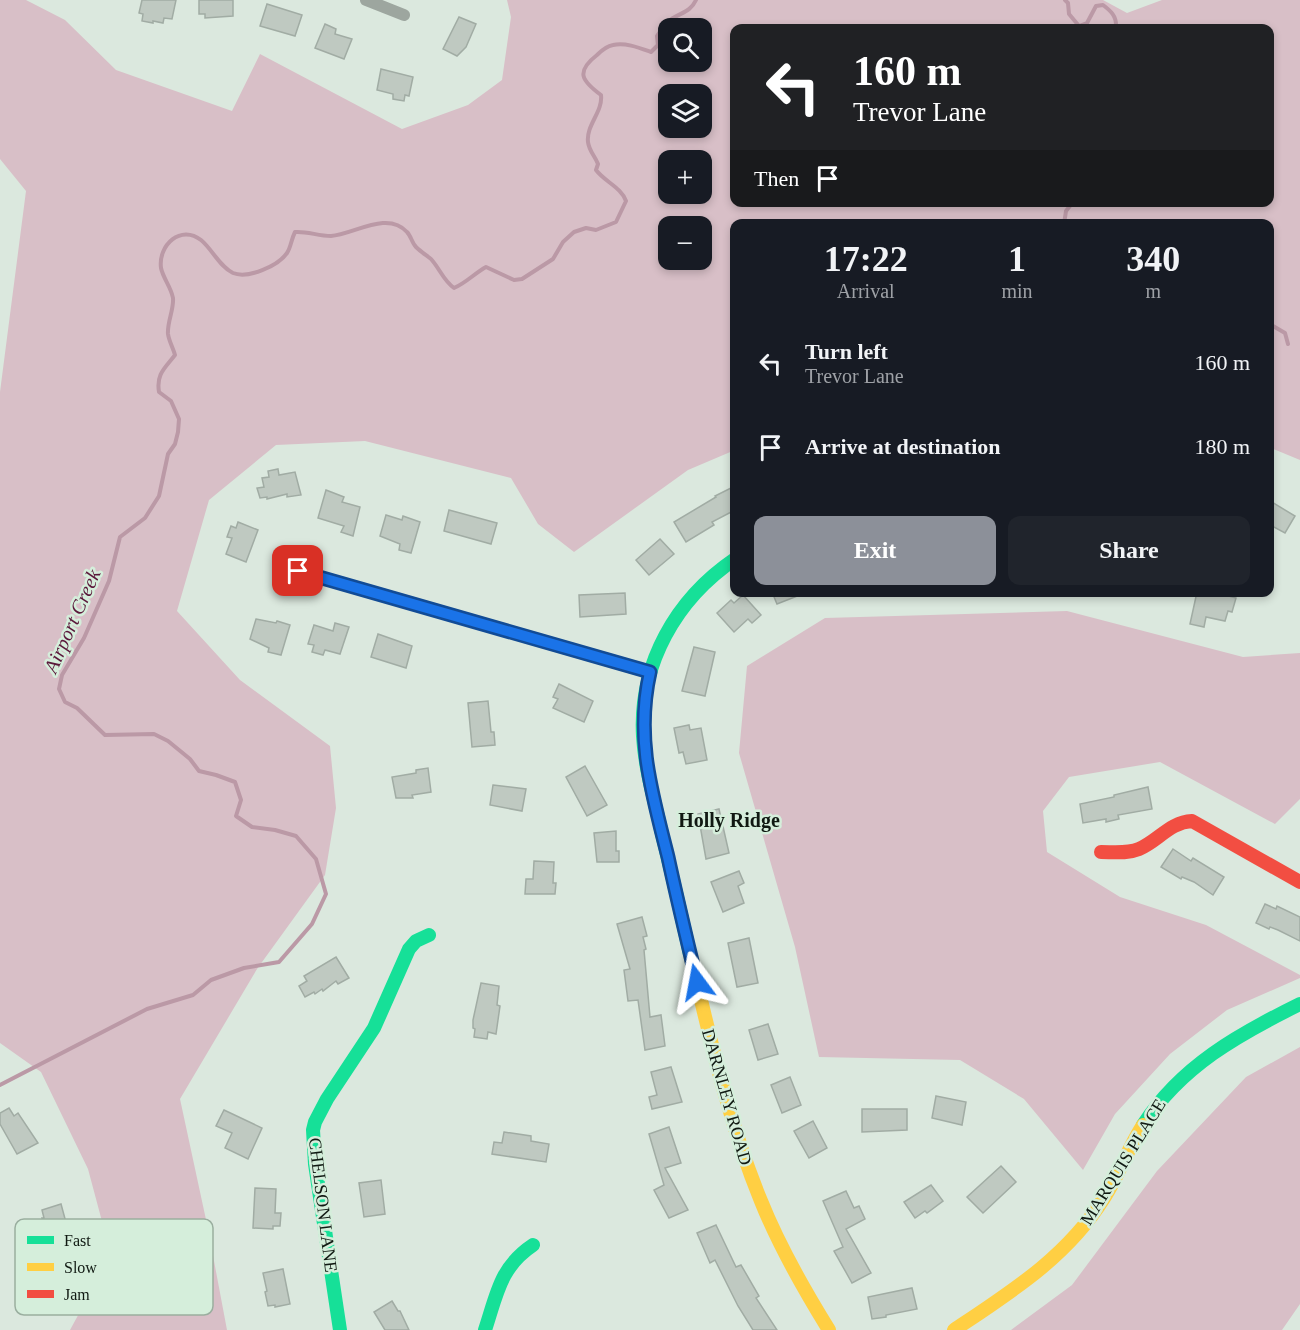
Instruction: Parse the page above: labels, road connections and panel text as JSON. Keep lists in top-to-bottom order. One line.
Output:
{"streets":{"street":["DARNLEY ROAD","MARQUIS PLACE","CHELSON LANE"]},"districts":["Holly Ridge"],"water":["Airport Creek"],"legend":["Fast","Slow","Jam"],"page":{"map_buttons":["+","−"],"turn":["160 m","Trevor Lane"],"then":"Then","eta":["17:22","Arrival","1","min","340","m"],"list":[{"name":"Turn left","note":"Trevor Lane","value":"160 m"},{"name":"Arrive at destination","value":"180 m"}],"buttons":["Exit","Share"]}}
